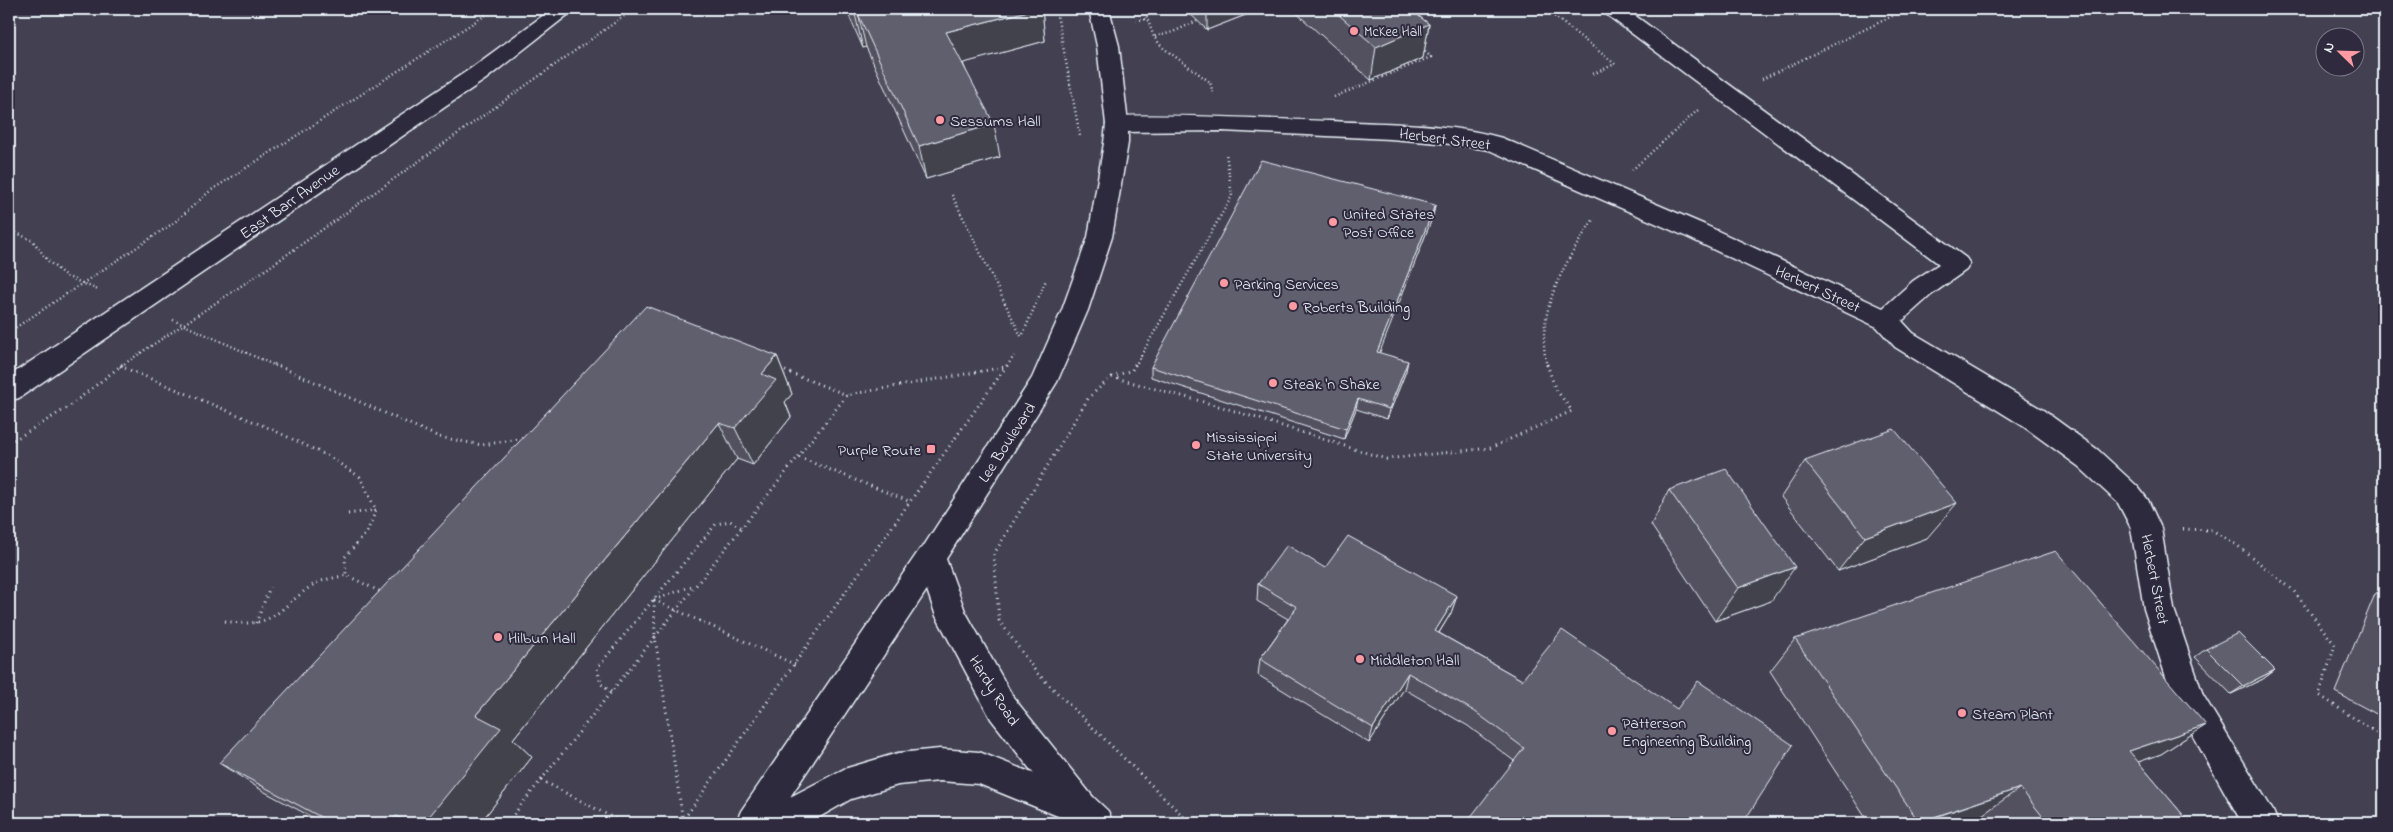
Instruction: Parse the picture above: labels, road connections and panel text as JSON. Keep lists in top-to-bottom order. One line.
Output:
{"streets":{"street":["Herbert Street","East Barr Avenue","Lee Boulevard","Hardy Road"]},"crossings":[["Herbert Street","Lee Boulevard"],["Lee Boulevard","Hardy Road"]],"places":{"other":["McKee Hall","Sessums Hall","United States Post Office","Parking Services","Roberts Building","Steak 'n Shake","Mississippi State University","Hilbun Hall","Middleton Hall","Steam Plant","Patterson Engineering Building"],"transit":["Purple Route"]},"north":"top left"}
